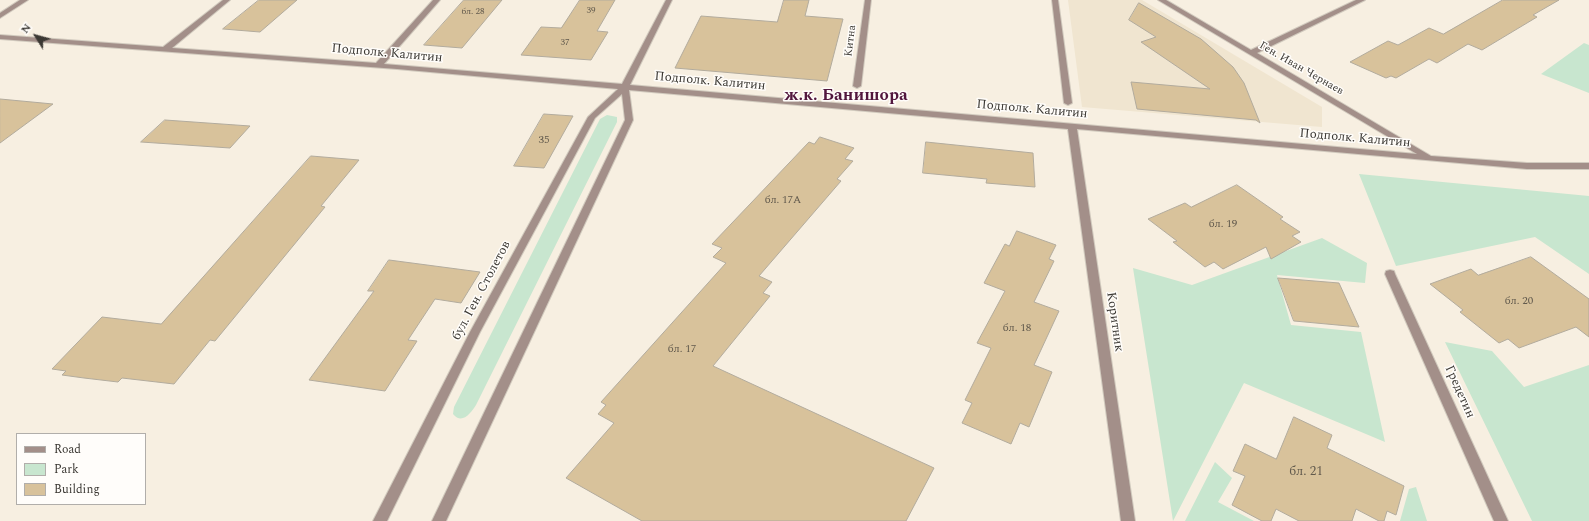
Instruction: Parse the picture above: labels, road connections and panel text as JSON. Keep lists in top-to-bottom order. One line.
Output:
{"streets":{"street":["Китна","Подполк. Калитин","Ген. Иван Чернаев","бул. Ген. Столетов","Коритник","Гредетин"]},"crossings":[["Подполк. Калитин","Ген. Иван Чернаев"],["Подполк. Калитин","бул. Ген. Столетов"],["Подполк. Калитин","Коритник"]],"districts":["ж.к. Банишора"],"house_numbers":["39","бл. 28","37","35","бл. 17А","бл. 19","бл. 20","бл. 18","бл. 17","бл. 21"],"legend":["Road","Park","Building"],"north":"top left"}
